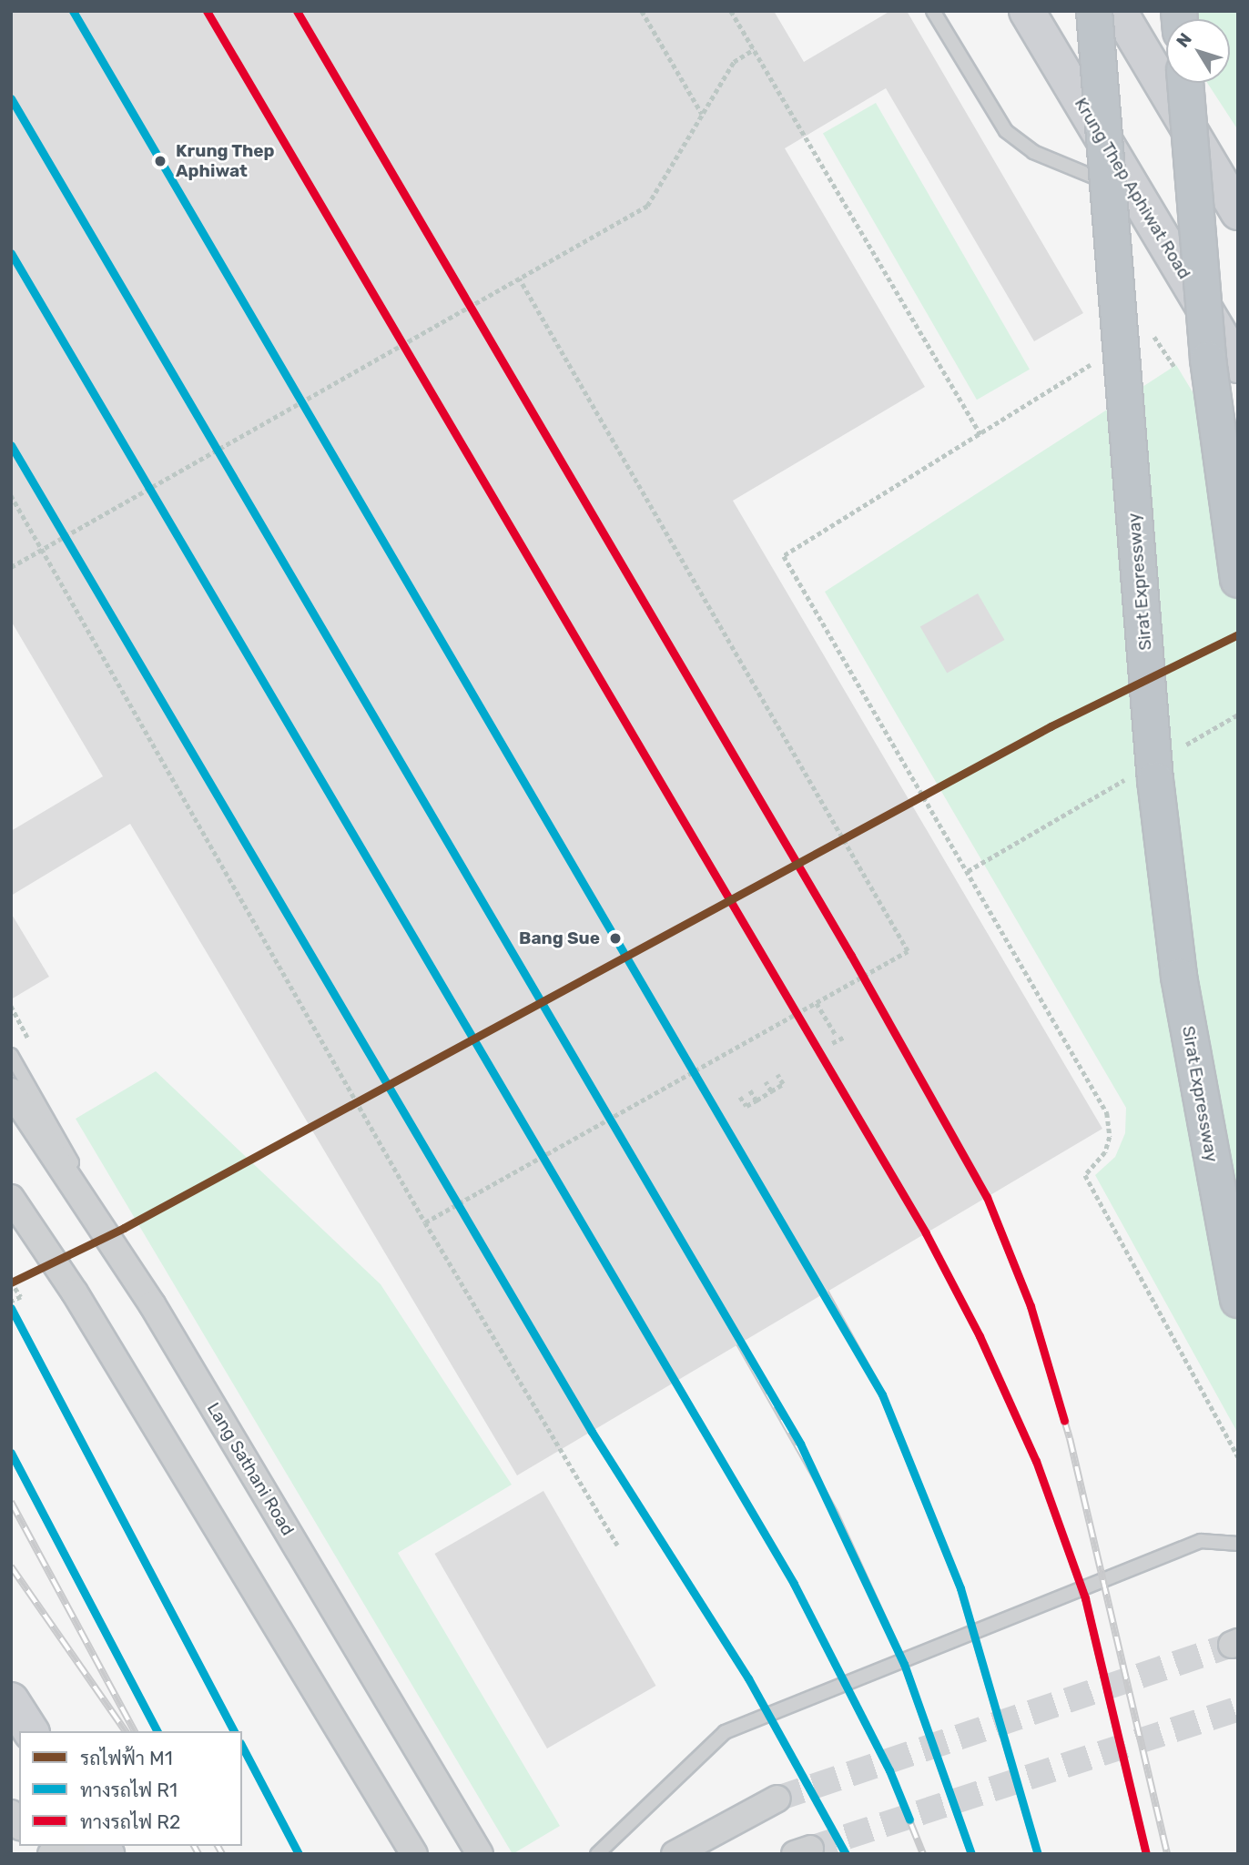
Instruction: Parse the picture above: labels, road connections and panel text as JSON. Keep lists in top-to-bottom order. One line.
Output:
{"streets":{"highway":["Sirat Expressway"],"street":["Krung Thep Aphiwat Road","Lang Sathani Road"]},"places":["Krung Thep Aphiwat","Bang Sue"],"lines":["rail line R1","rail line R2","metro line M1"],"legend":["รถไฟฟ้า M1","ทางรถไฟ R1","ทางรถไฟ R2"],"north":"top left"}
